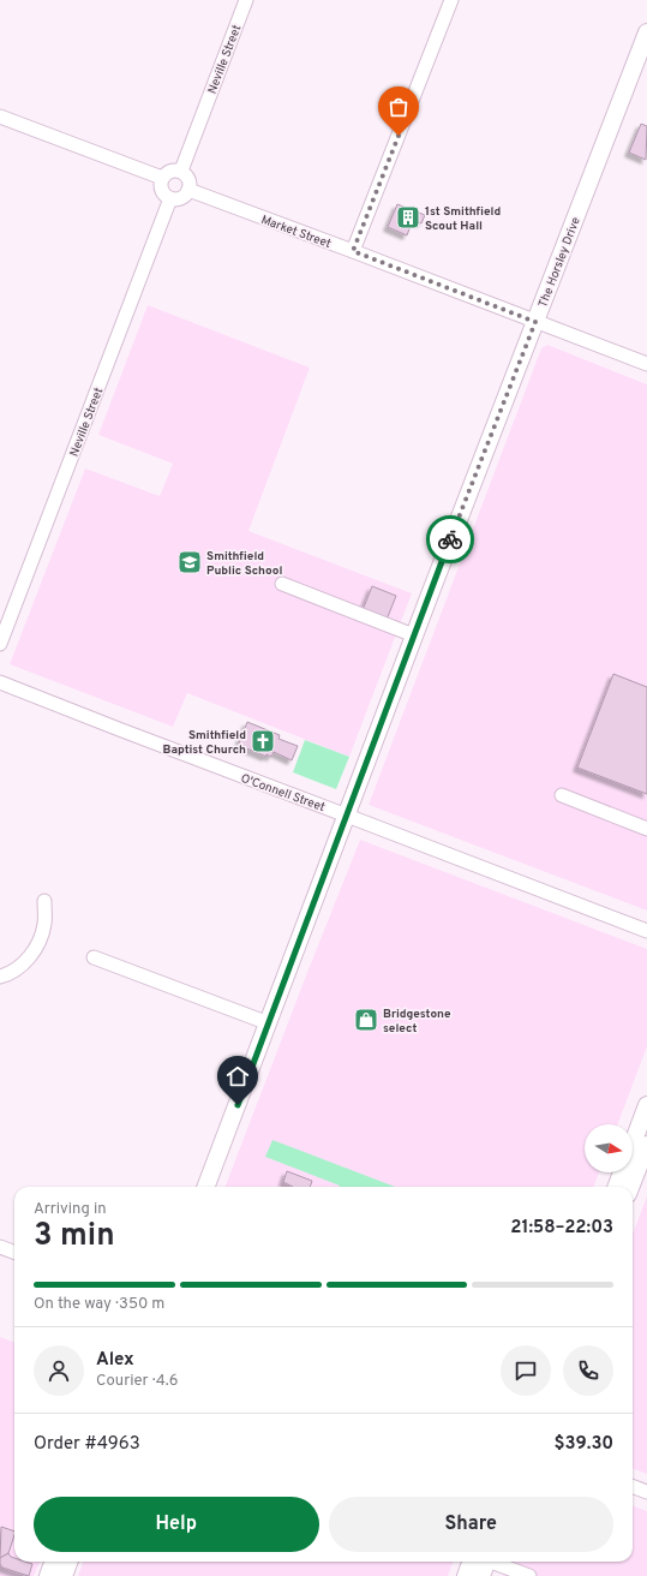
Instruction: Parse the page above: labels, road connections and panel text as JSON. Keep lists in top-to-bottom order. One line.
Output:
{"streets":{"main road":["The Horsley Drive"],"street":["Neville Street","Market Street","O'Connell Street"]},"crossings":[["Neville Street","Market Street"],["Market Street","The Horsley Drive"],["The Horsley Drive","O'Connell Street"]],"places":{"building":["1st Smithfield Scout Hall"],"school or university":["Smithfield Public School"],"church":["Smithfield Baptist Church"],"shop":["Bridgestone select"]},"north":"right","page":{"heading":["3 min","Arriving in","21:58–22:03"],"panel":["Alex","Courier · 4.6","Order #4963","$39.30"],"bar":"On the way · 350 m","buttons":["Help","Share"]}}
